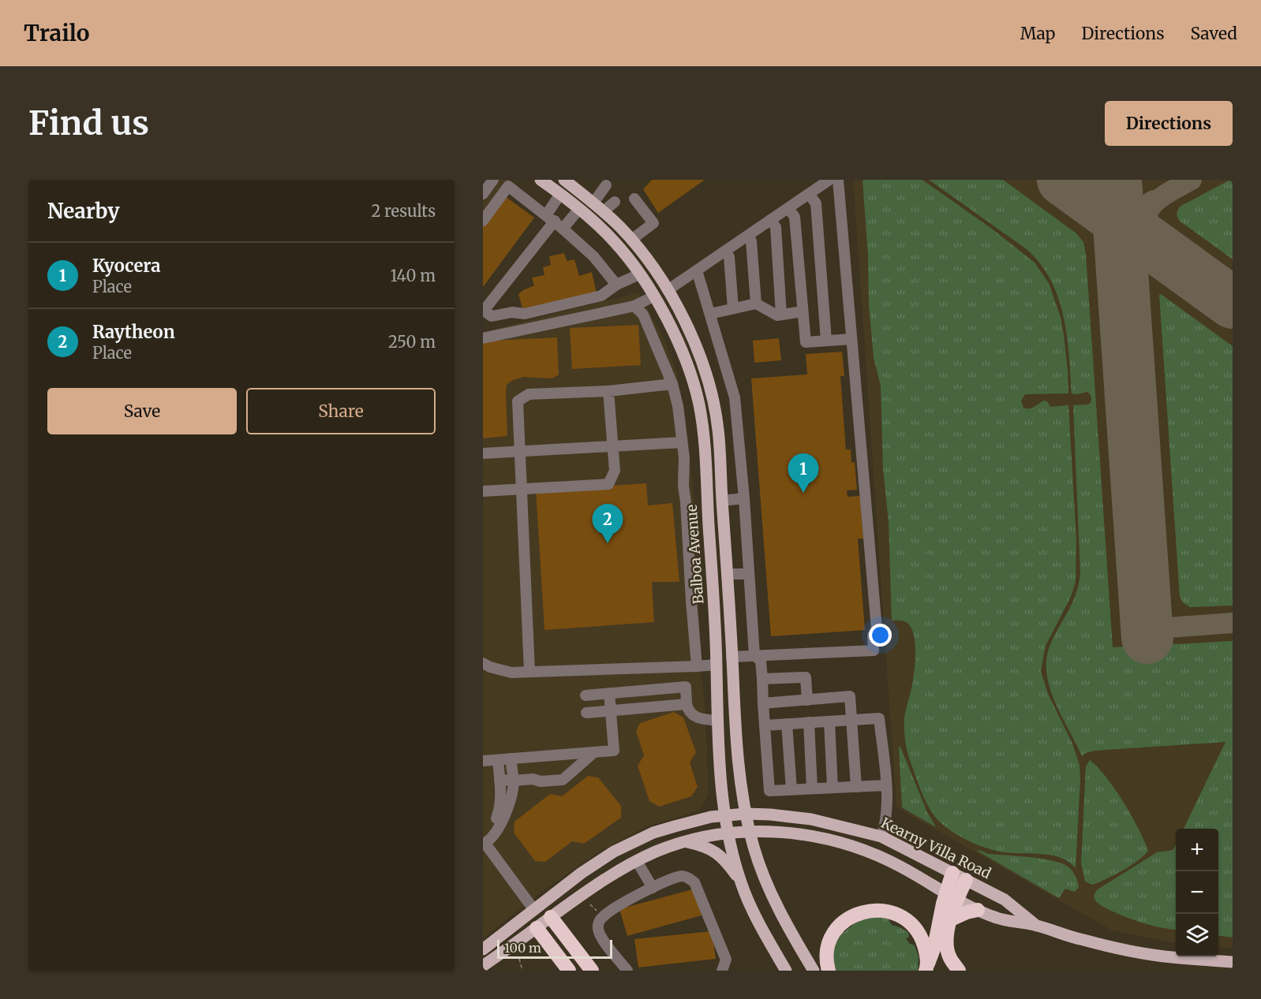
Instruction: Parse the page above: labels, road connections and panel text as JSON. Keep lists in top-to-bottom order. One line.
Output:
{"streets":{"main road":["Balboa Avenue","Kearny Villa Road"]},"crossings":[["Balboa Avenue","Kearny Villa Road"]],"scale_bar":"100 m","page":{"header":"Trailo","nav":["Map","Directions","Saved"],"buttons":["Directions",["Save","Share"]],"title":"Find us","heading":["Nearby","2 results"],"list":[{"mark":"1","name":"Kyocera","note":"Place","value":"140 m"},{"mark":"2","name":"Raytheon","note":"Place","value":"250 m"}],"pins":["1","2"],"map_buttons":["+","−"],"scale":"100 m"}}
